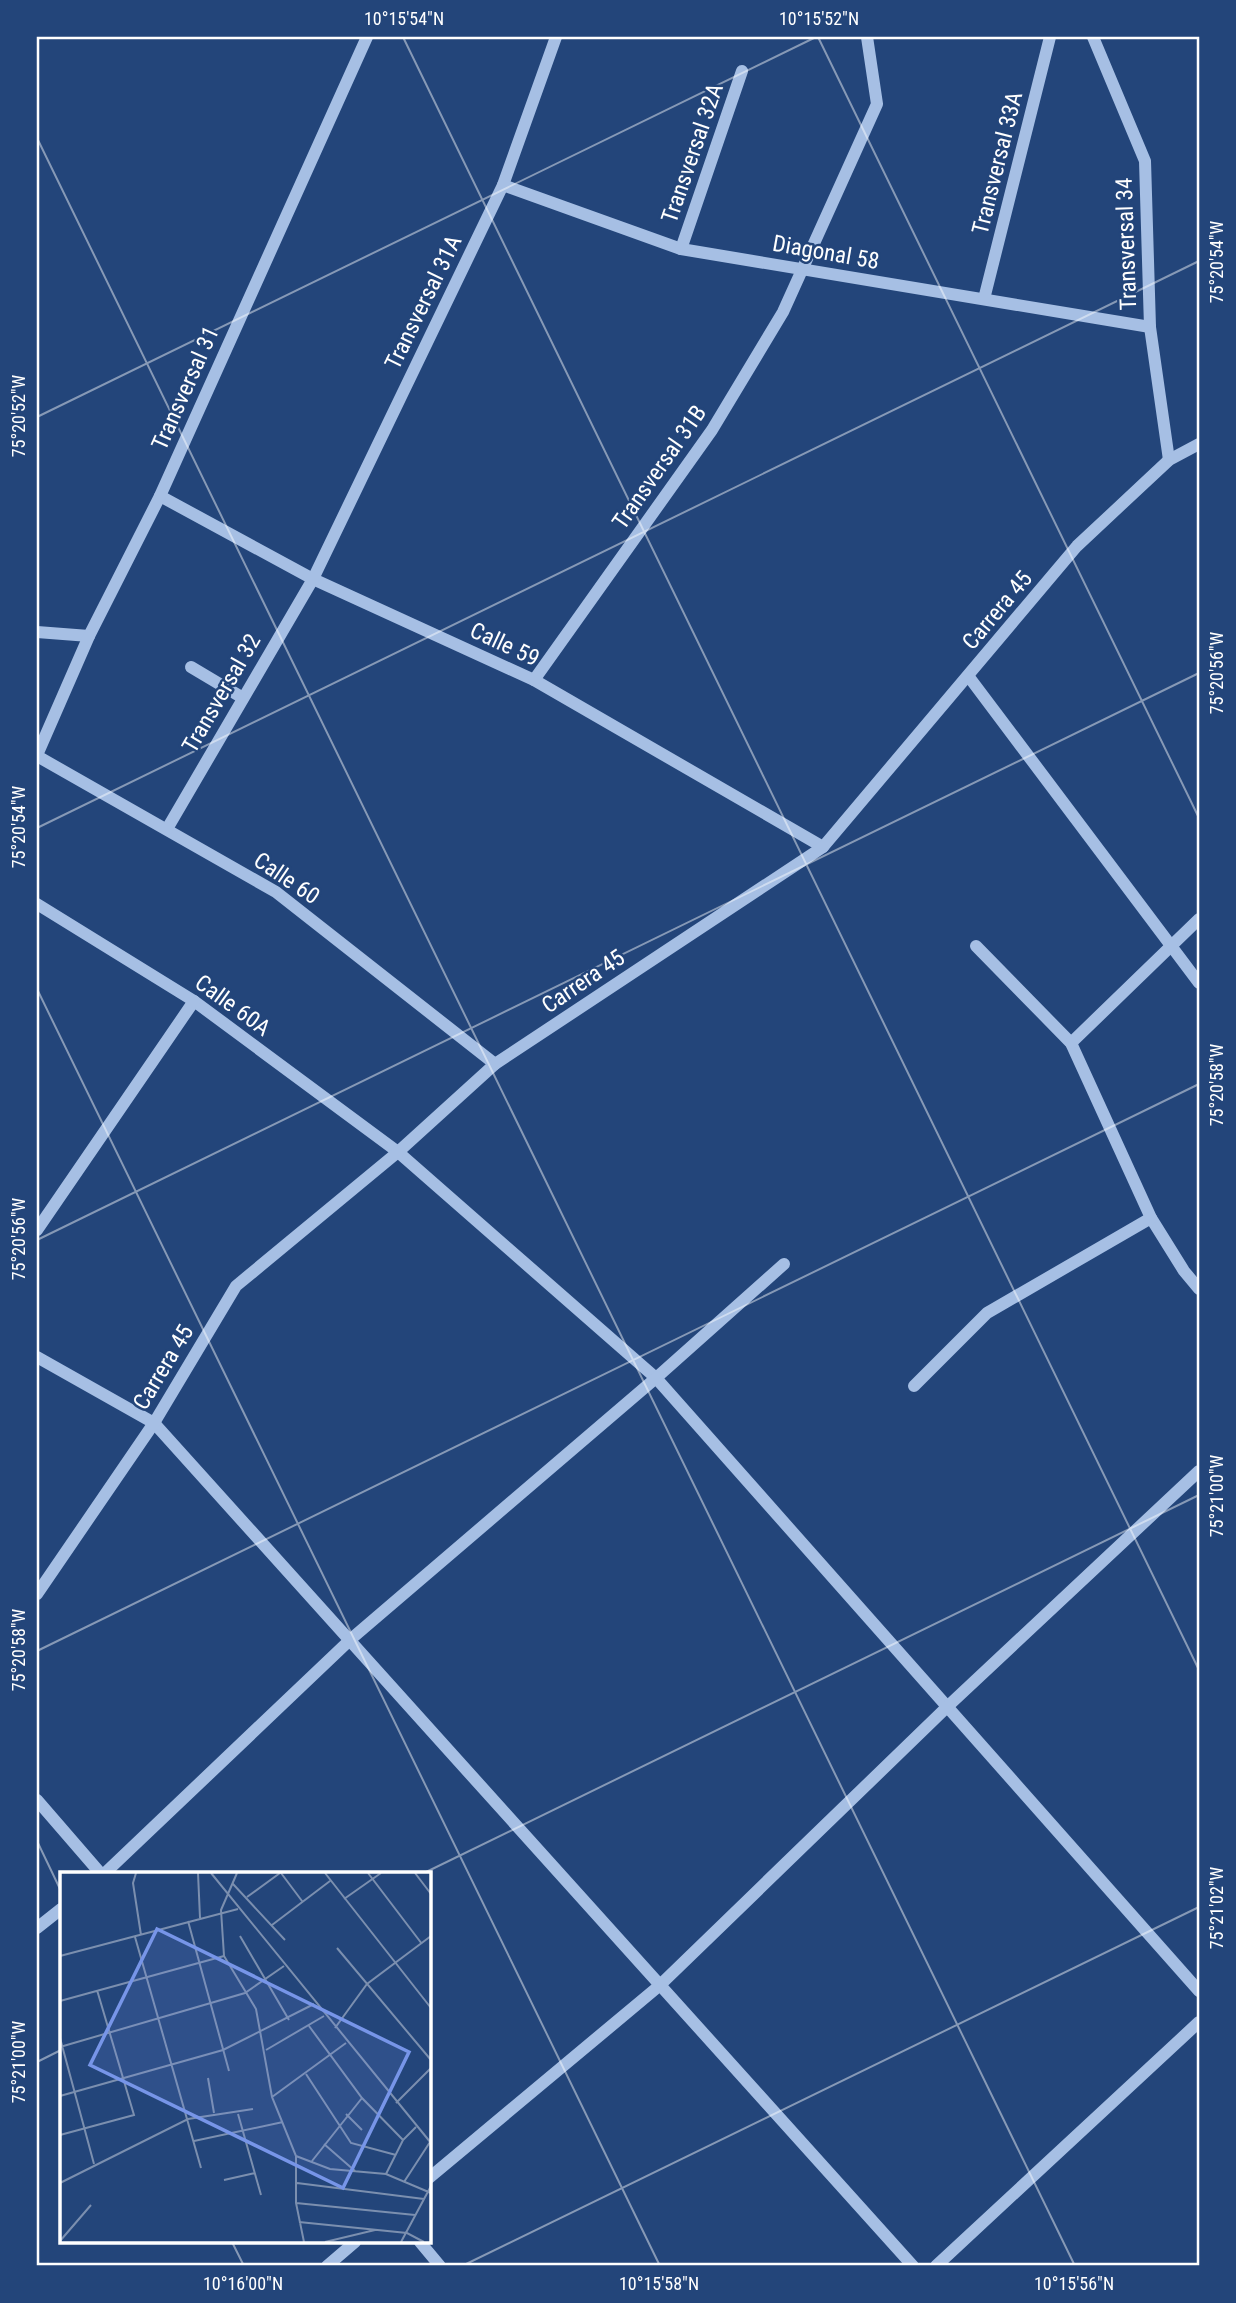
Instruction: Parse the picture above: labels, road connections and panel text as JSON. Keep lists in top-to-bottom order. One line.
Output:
{"streets":{"street":["Transversal 32A","Transversal 33A","Transversal 34","Diagonal 58","Transversal 31A","Transversal 31","Transversal 31B","Carrera 45","Calle 59","Transversal 32","Calle 60","Calle 60A"]},"crossings":[["Transversal 32A","Diagonal 58"],["Transversal 33A","Diagonal 58"],["Transversal 34","Diagonal 58"],["Transversal 34","Carrera 45"],["Diagonal 58","Transversal 31A"],["Diagonal 58","Transversal 31B"],["Transversal 31A","Calle 59"],["Transversal 31A","Transversal 32"],["Transversal 31","Calle 59"],["Transversal 31","Calle 60"],["Transversal 31B","Calle 59"],["Carrera 45","Calle 59"],["Carrera 45","Calle 60"],["Carrera 45","Calle 60A"],["Calle 59","Transversal 32"],["Transversal 32","Calle 60"]],"coordinates":["10°15'54\"N","10°15'52\"N","75°20'54\"W","75°20'52\"W","75°20'56\"W","75°20'58\"W","75°21'00\"W","75°21'02\"W","10°16'00\"N","10°15'58\"N","10°15'56\"N"]}
